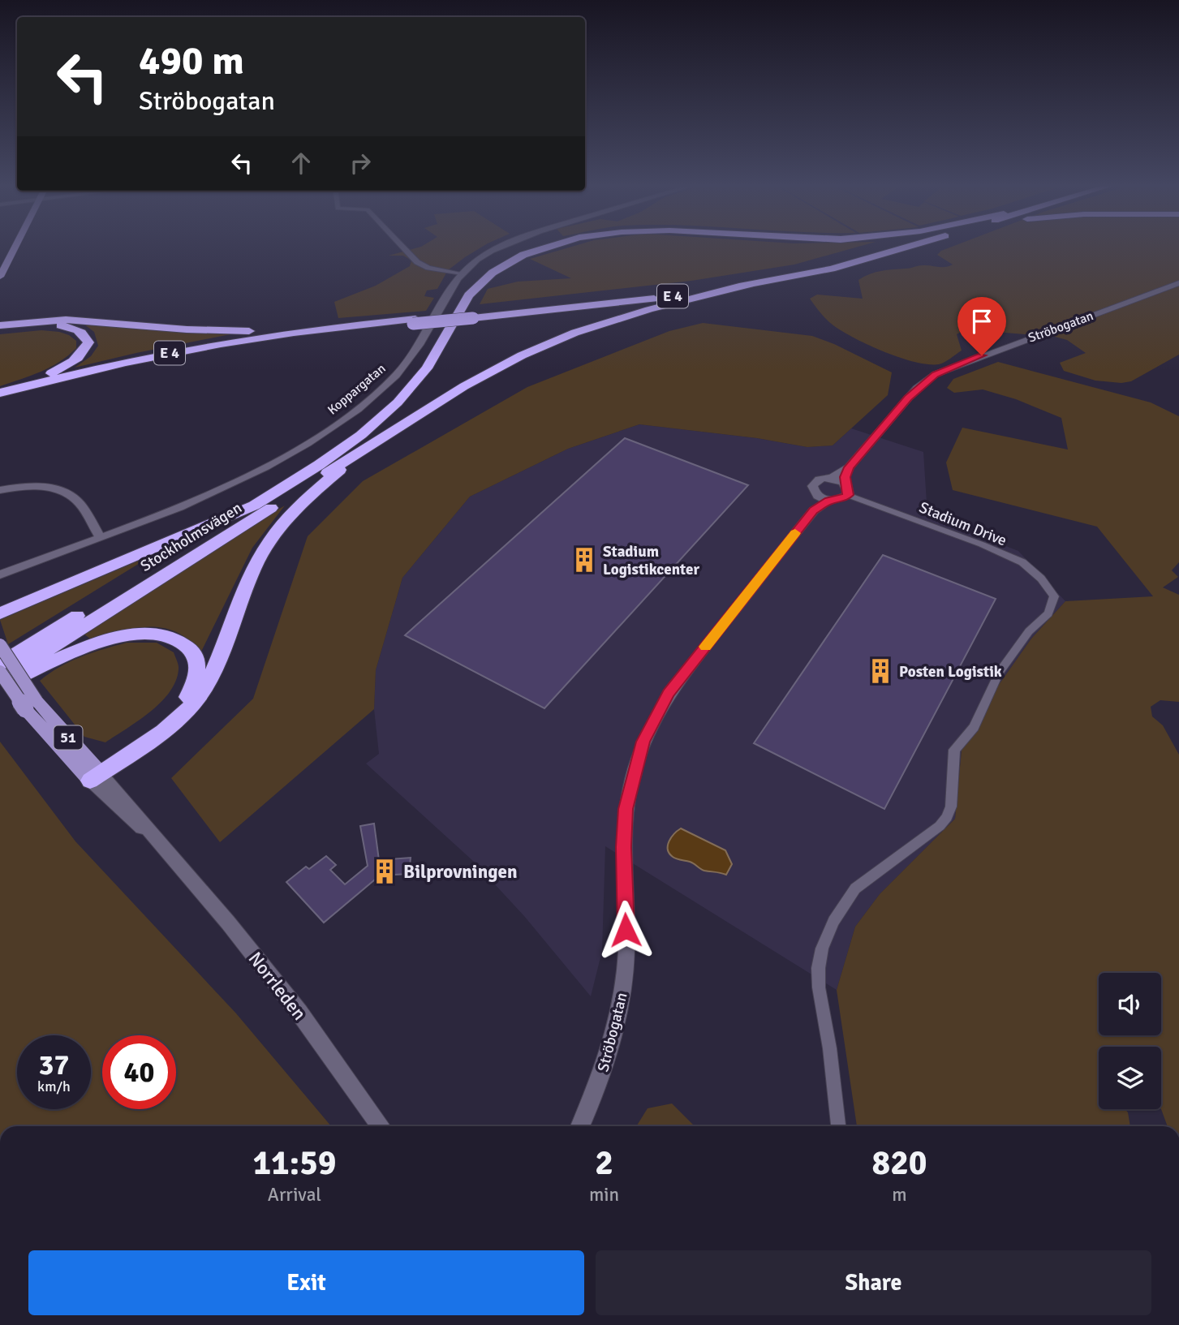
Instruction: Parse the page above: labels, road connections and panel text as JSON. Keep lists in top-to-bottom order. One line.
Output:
{"streets":{"highway":["E 4","Stockholmsvägen"],"main road":["51"],"street":["Ströbogatan","Koppargatan","Stadium Drive","Norrleden"]},"crossings":[["E 4","Stockholmsvägen"],["Ströbogatan","Stadium Drive"],["51","Norrleden"]],"places":{"building":["Stadium Logistikcenter","Posten Logistik","Bilprovningen"]},"page":{"turn":["490 m","Ströbogatan"],"speed":"37 km/h","limit":"40","eta":["11:59","Arrival","2","min","820","m"],"buttons":["Exit","Share"]}}
